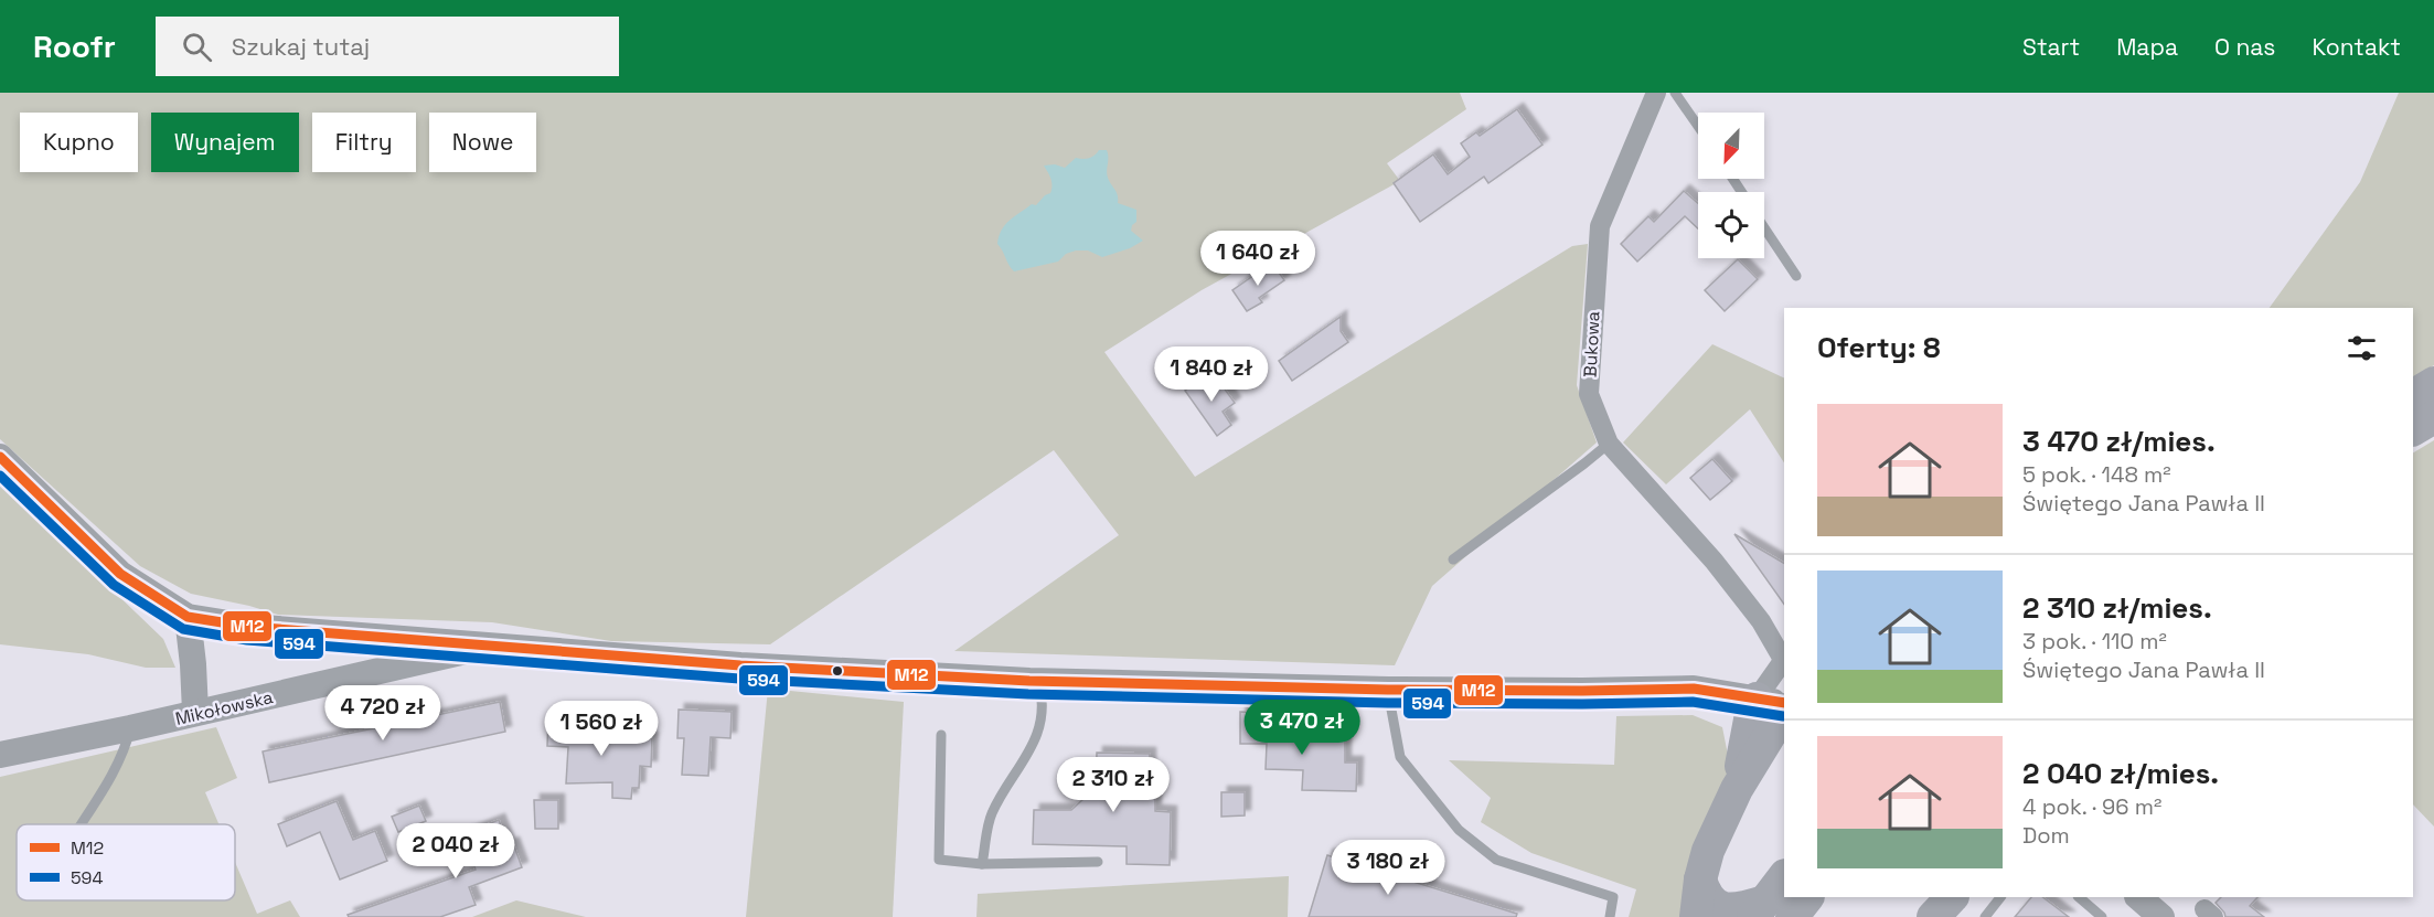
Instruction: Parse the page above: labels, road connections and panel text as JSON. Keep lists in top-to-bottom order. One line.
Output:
{"streets":{"street":["Bukowa","Mikołowska"]},"lines":["transit line M12","transit line 594"],"legend":["M12","594"],"north":"bottom left","page":{"header":"Roofr","search":"Szukaj tutaj","nav":["Start","Mapa","O nas","Kontakt"],"chip":["Kupno","Wynajem","Filtry","Nowe"],"price":["1 640 zł","1 840 zł","4 720 zł","3 470 zł","1 560 zł","2 310 zł","2 040 zł","3 180 zł"],"heading":"Oferty: 8","list":[{"name":"3 470 zł/mies.","note":"5 pok. · 148 m² · Świętego Jana Pawła II"},{"name":"2 310 zł/mies.","note":"3 pok. · 110 m² · Świętego Jana Pawła II"},{"name":"2 040 zł/mies.","note":"4 pok. · 96 m² · Dom"}]}}
